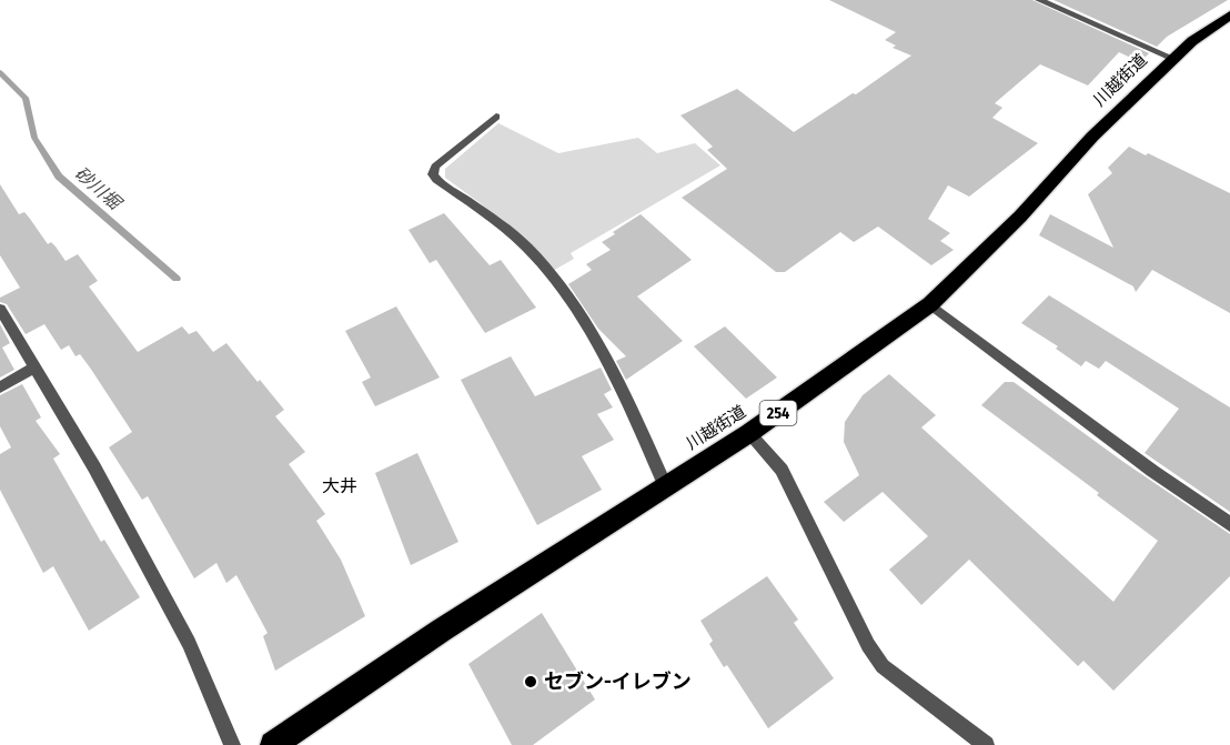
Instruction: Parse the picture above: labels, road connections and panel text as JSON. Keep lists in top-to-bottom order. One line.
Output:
{"streets":{"highway":["川越街道","254"]},"districts":["大井"],"water":["砂川堀"],"places":["セブン-イレブン"]}
